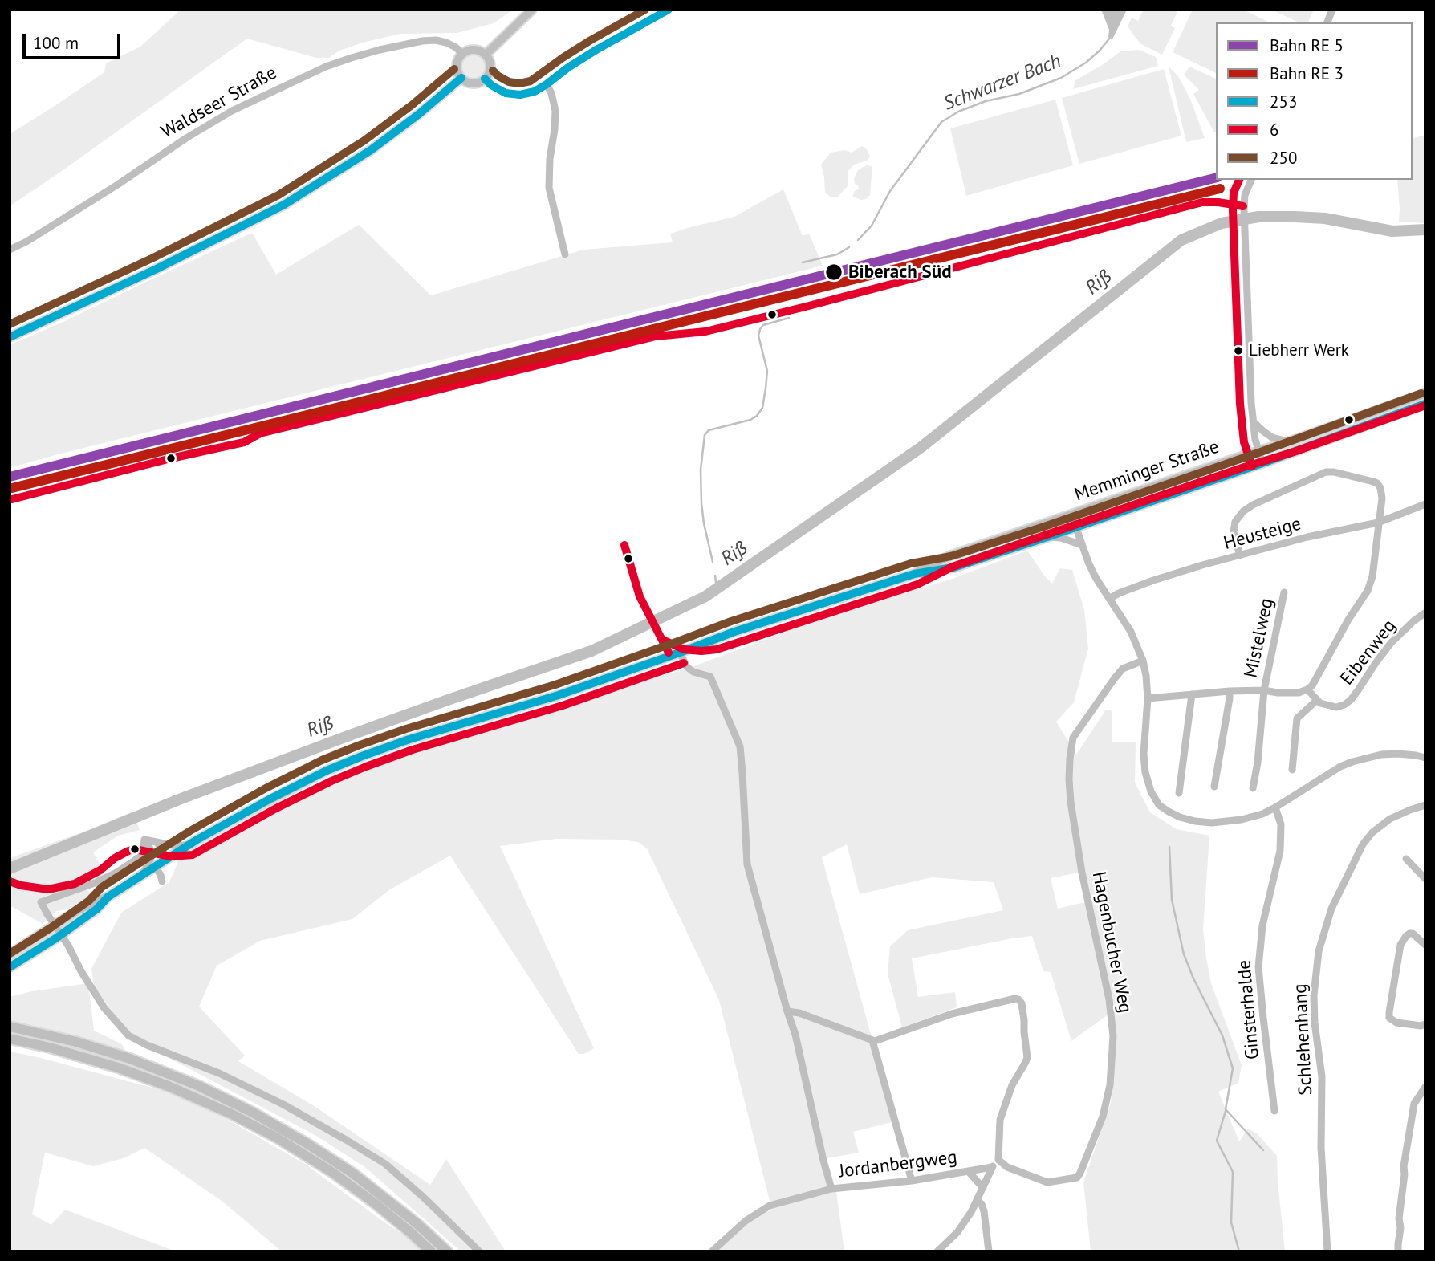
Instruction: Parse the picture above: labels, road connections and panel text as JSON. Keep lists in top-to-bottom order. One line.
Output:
{"streets":{"main road":["Memminger Straße"],"street":["Waldseer Straße","Heusteige","Mistelweg","Eibenweg","Hagenbucher Weg","Ginsterhalde","Schlehenhang","Jordanbergweg"]},"water":["Schwarzer Bach","Riß"],"places":["Biberach Süd","Liebherr Werk"],"lines":["transit line 253","transit line 250","transit line 6"],"legend":["Bahn RE 5","Bahn RE 3","253","6","250"],"scale_bar":"100 m"}
